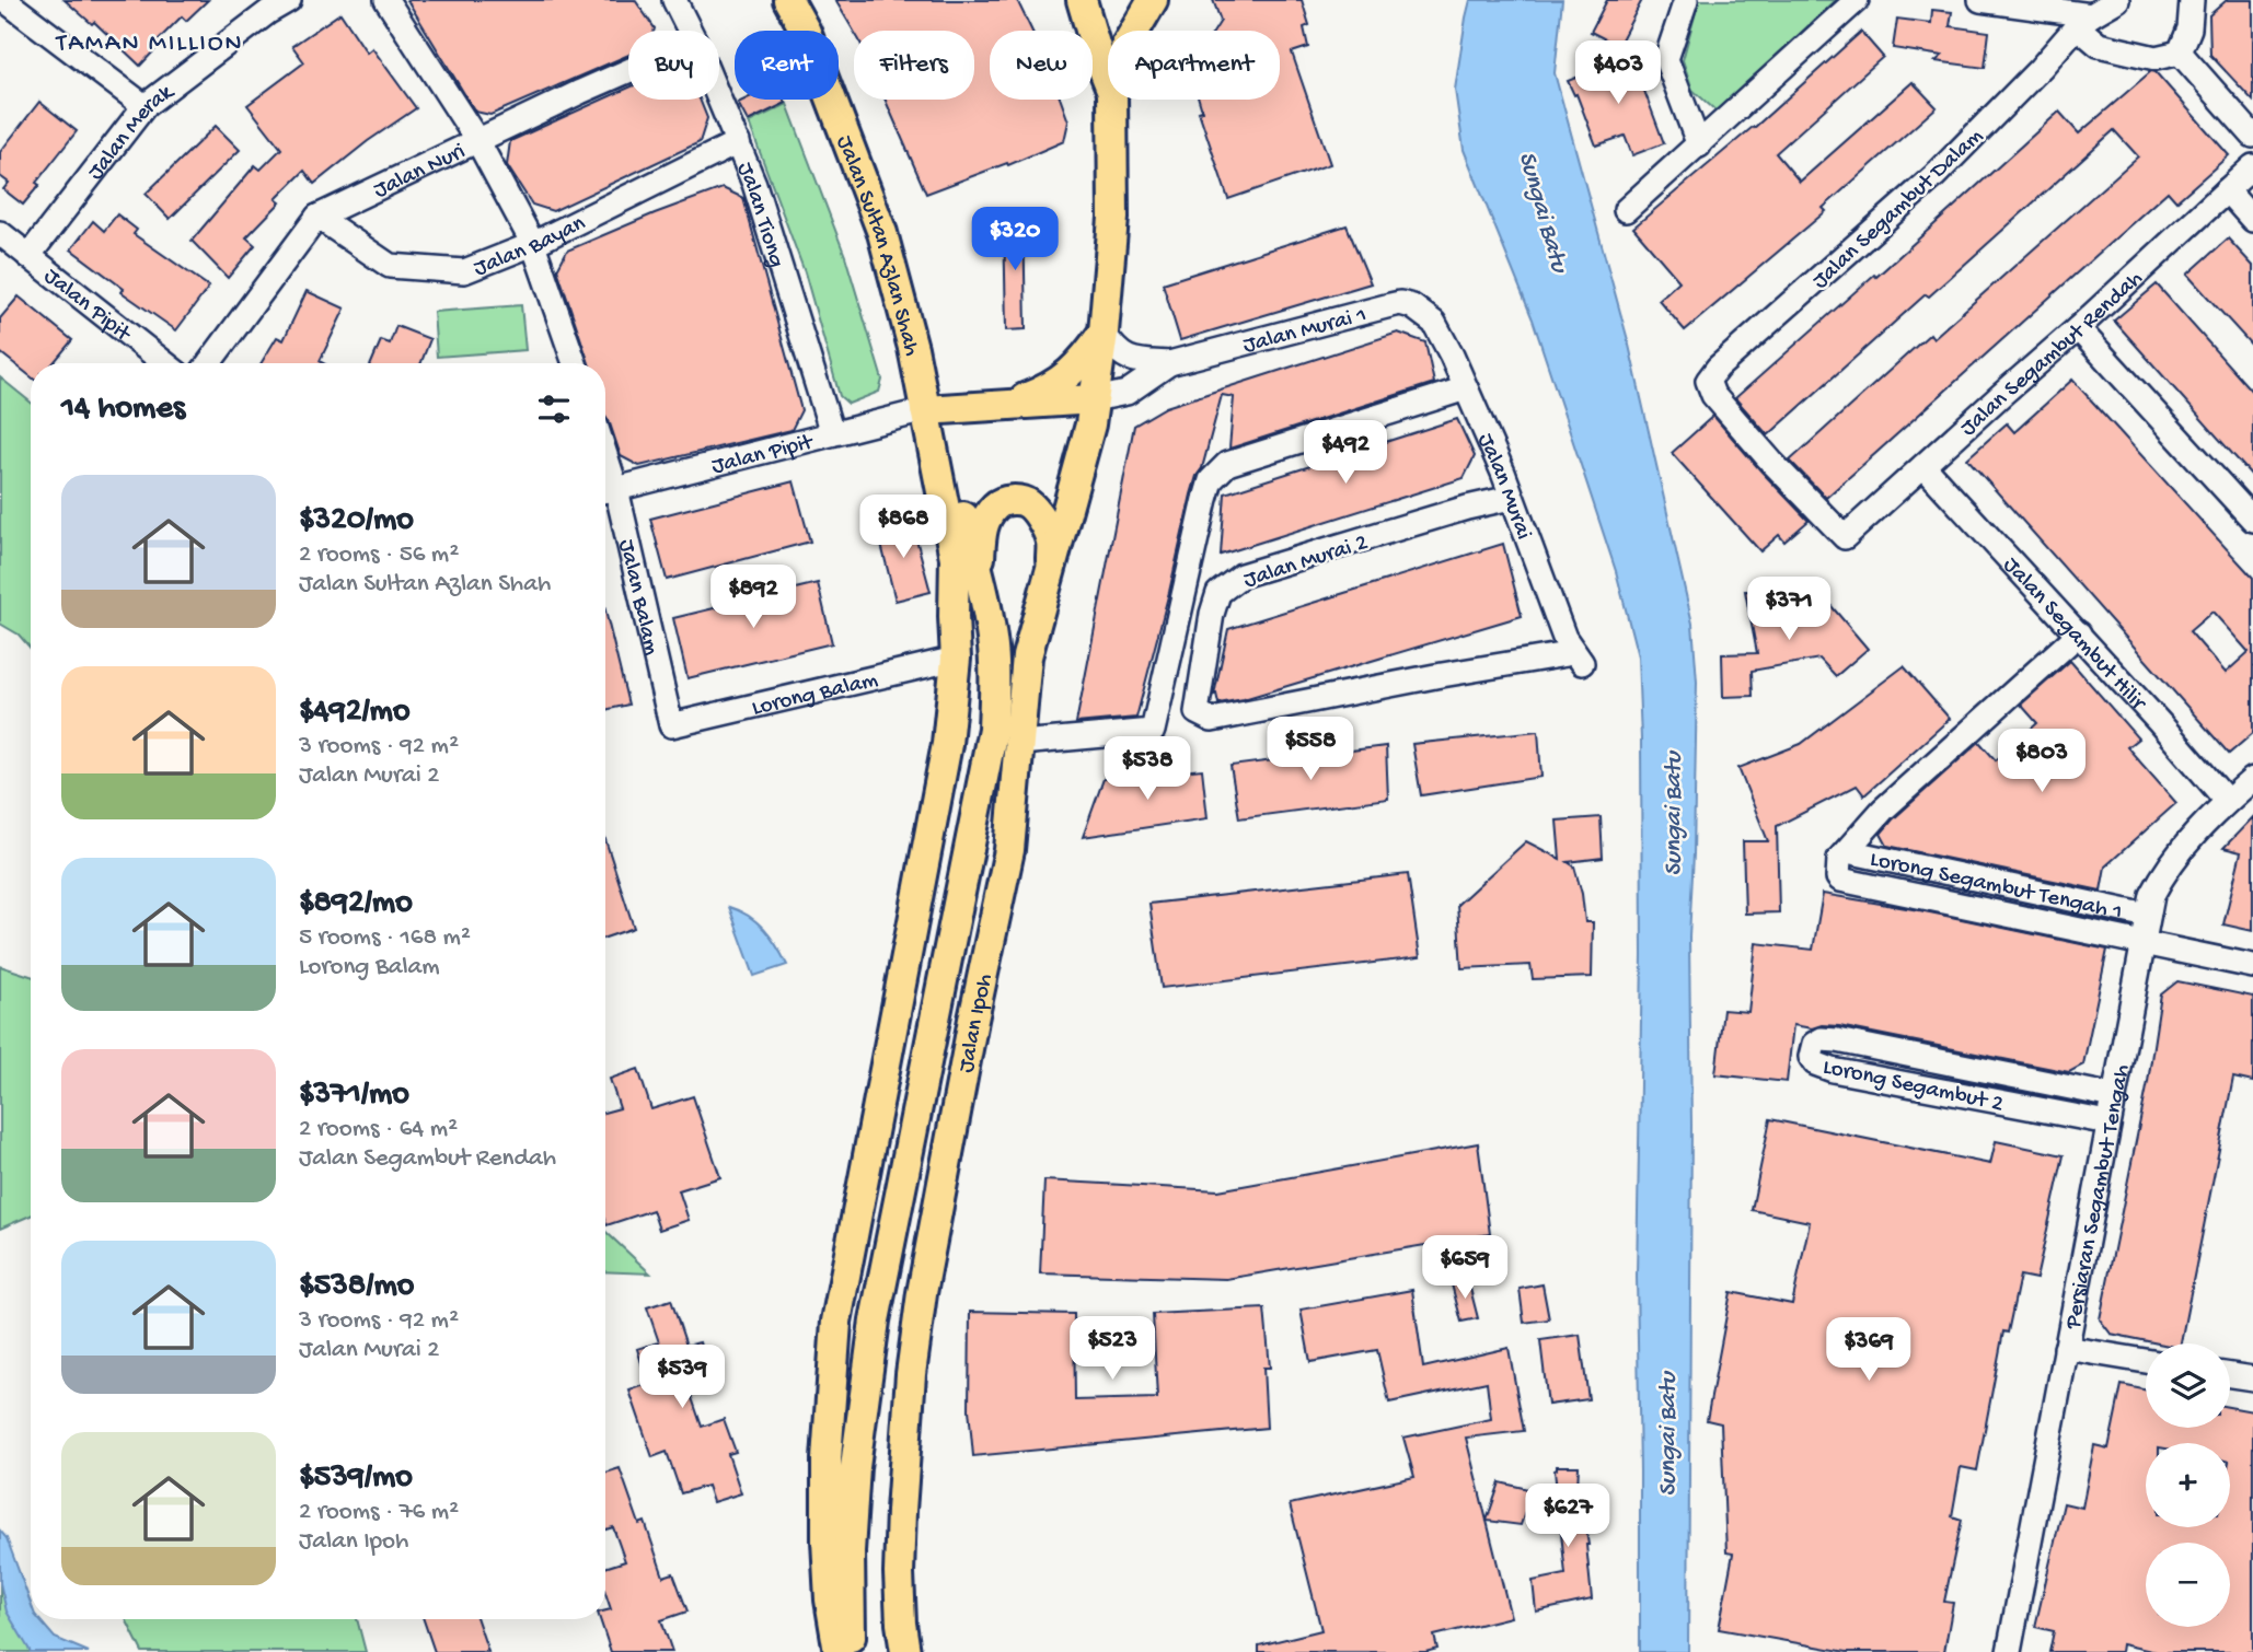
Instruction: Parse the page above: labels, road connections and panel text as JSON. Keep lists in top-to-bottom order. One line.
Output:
{"streets":{"main road":["Jalan Sultan Azlan Shah","Jalan Ipoh"],"street":["Jalan Merak","Jalan Nuri","Jalan Segambut Dalam","Jalan Tiong","Jalan Bayan","Jalan Pipit","Jalan Murai 1","Jalan Segambut Rendah","Jalan Murai","Jalan Murai 2","Jalan Balam","Jalan Segambut Hilir","Lorong Balam","Lorong Segambut Tengah 1","Lorong Segambut 2","Persiaran Segambut Tengah"]},"crossings":[["Jalan Merak","Jalan Pipit"],["Jalan Nuri","Jalan Bayan"],["Jalan Segambut Dalam","Jalan Segambut Rendah"],["Jalan Tiong","Jalan Bayan"],["Jalan Tiong","Jalan Pipit"],["Jalan Sultan Azlan Shah","Jalan Pipit"],["Jalan Sultan Azlan Shah","Jalan Ipoh"],["Jalan Pipit","Jalan Balam"],["Jalan Pipit","Jalan Ipoh"],["Jalan Murai 1","Jalan Murai"],["Jalan Murai 1","Jalan Ipoh"],["Jalan Segambut Rendah","Jalan Segambut Hilir"],["Jalan Murai","Jalan Murai 2"],["Jalan Balam","Lorong Balam"],["Jalan Segambut Hilir","Persiaran Segambut Tengah"],["Lorong Segambut Tengah 1","Persiaran Segambut Tengah"],["Lorong Segambut 2","Persiaran Segambut Tengah"]],"districts":["TAMAN MILLION"],"water":["Sungai Batu"],"page":{"chip":["Buy","Rent","Filters","New","Apartment"],"price":["$403","$320","$492","$868","$892","$371","$558","$803","$538","$659","$523","$369","$539","$627"],"heading":"14 homes","list":[{"name":"$320/mo","note":"2 rooms · 56 m² · Jalan Sultan Azlan Shah"},{"name":"$492/mo","note":"3 rooms · 92 m² · Jalan Murai 2"},{"name":"$892/mo","note":"5 rooms · 168 m² · Lorong Balam"},{"name":"$371/mo","note":"2 rooms · 64 m² · Jalan Segambut Rendah"},{"name":"$538/mo","note":"3 rooms · 92 m² · Jalan Murai 2"},{"name":"$539/mo","note":"2 rooms · 76 m² · Jalan Ipoh"}],"map_buttons":["+","−"]}}
